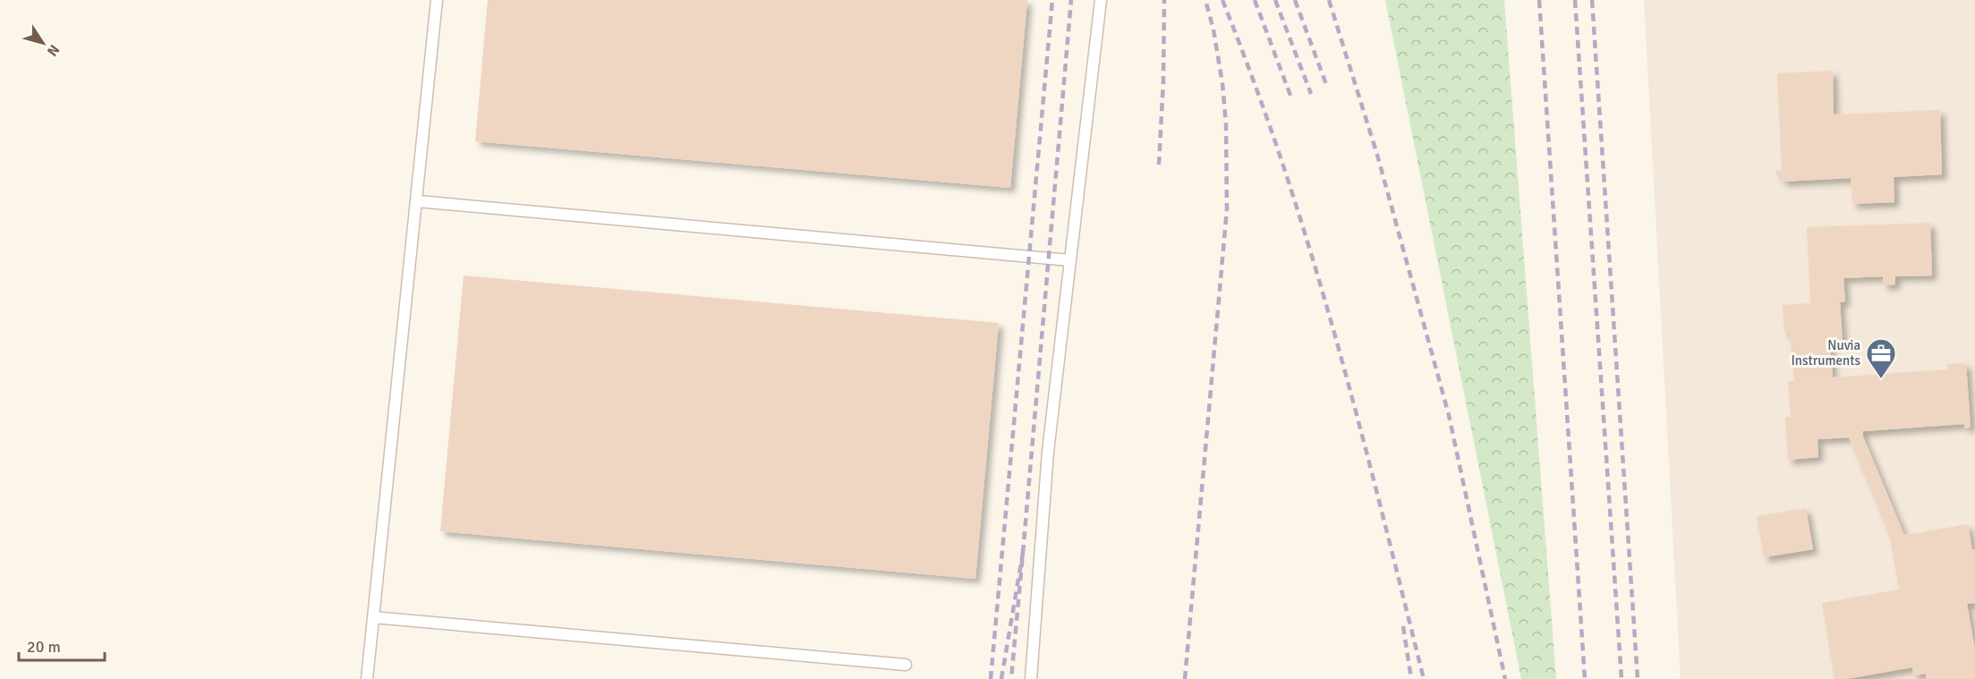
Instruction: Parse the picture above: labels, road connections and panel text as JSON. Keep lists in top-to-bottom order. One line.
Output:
{"places":{"office":["Nuvia Instruments"]},"scale_bar":"20 m","north":"bottom right"}
